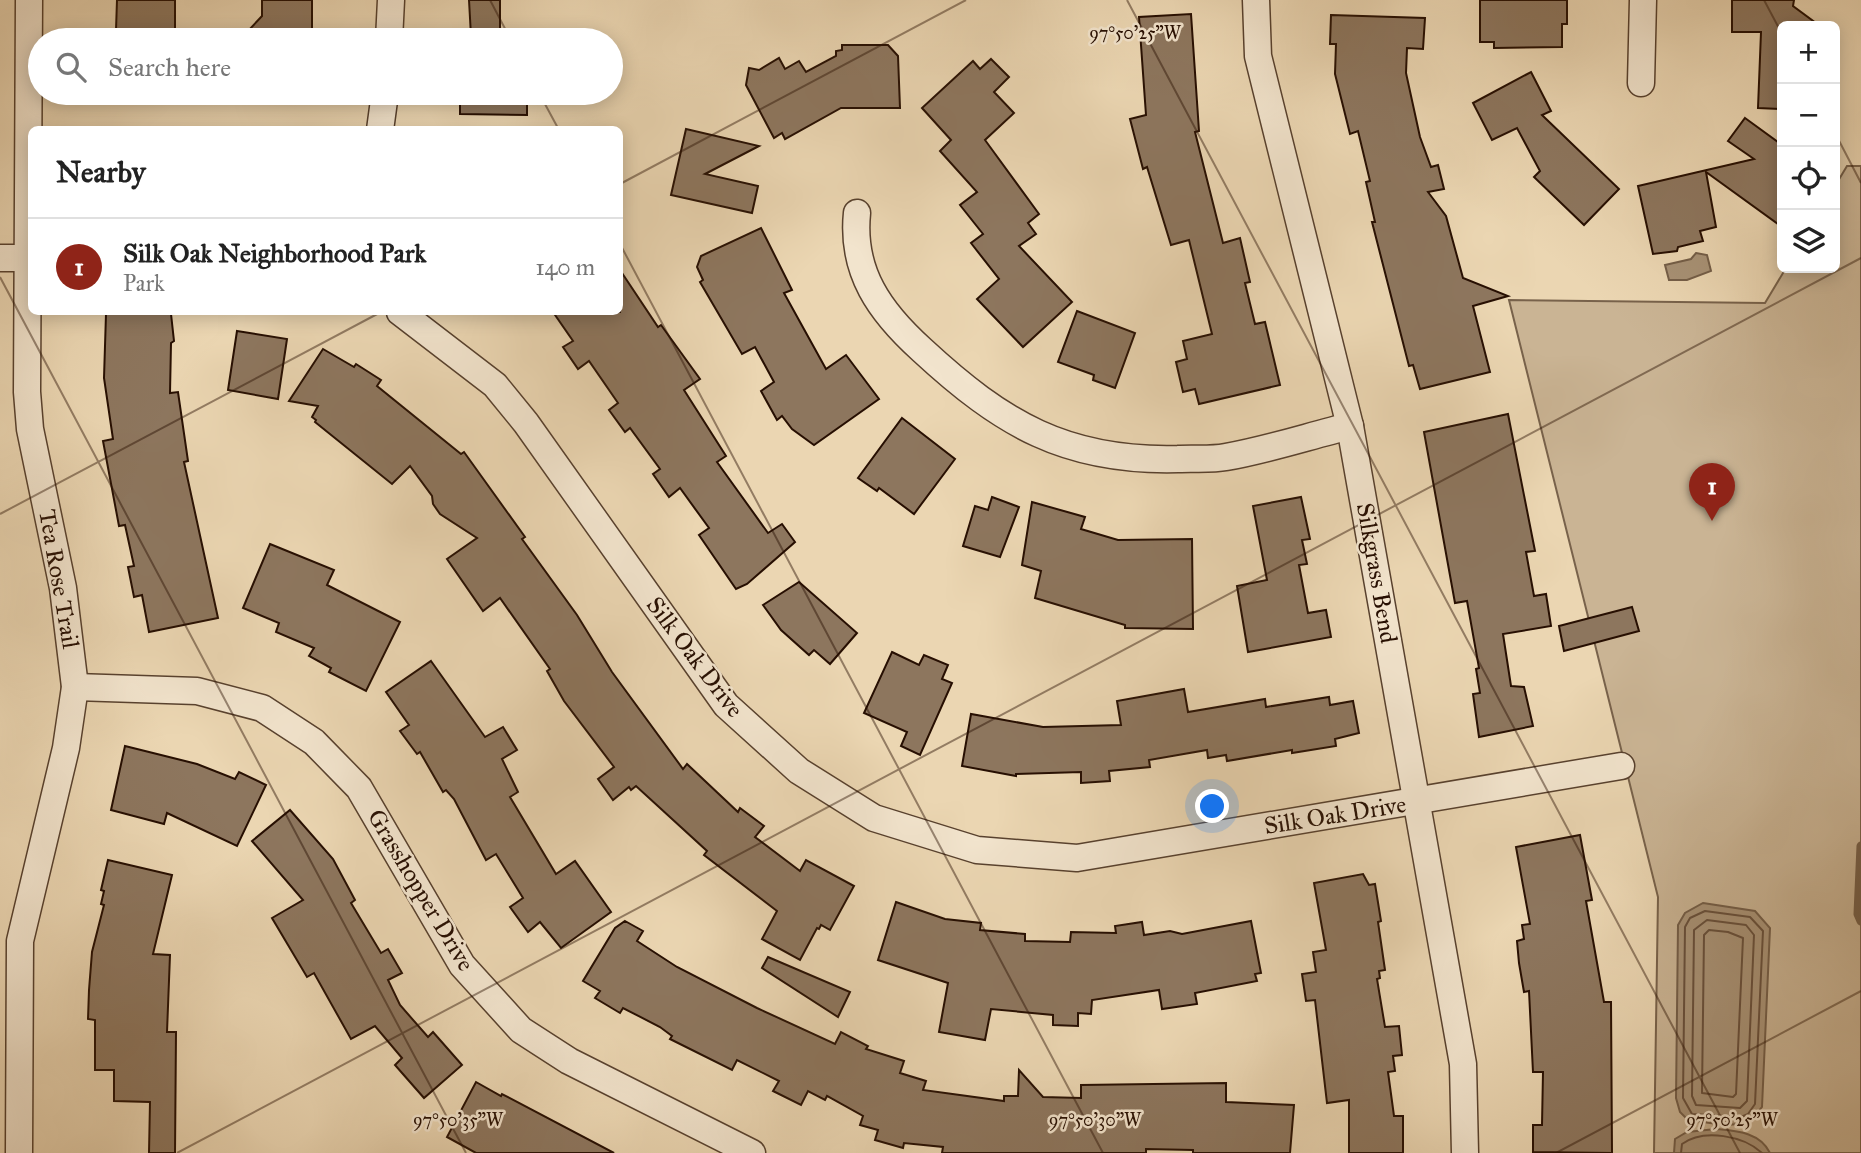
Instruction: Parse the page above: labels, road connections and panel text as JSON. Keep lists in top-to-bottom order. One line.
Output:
{"streets":{"street":["Silkgrass Bend","Tea Rose Trail","Silk Oak Drive","Grasshopper Drive"]},"crossings":[["Silkgrass Bend","Silk Oak Drive"],["Tea Rose Trail","Grasshopper Drive"]],"page":{"map_buttons":["+","−"],"search":"Search here","heading":"Nearby","list":[{"mark":"1","name":"Silk Oak Neighborhood Park","note":"Park","value":"140 m"}],"pins":"1"},"coordinates":["97°50'25\"W","97°50'35\"W","97°50'30\"W"]}
